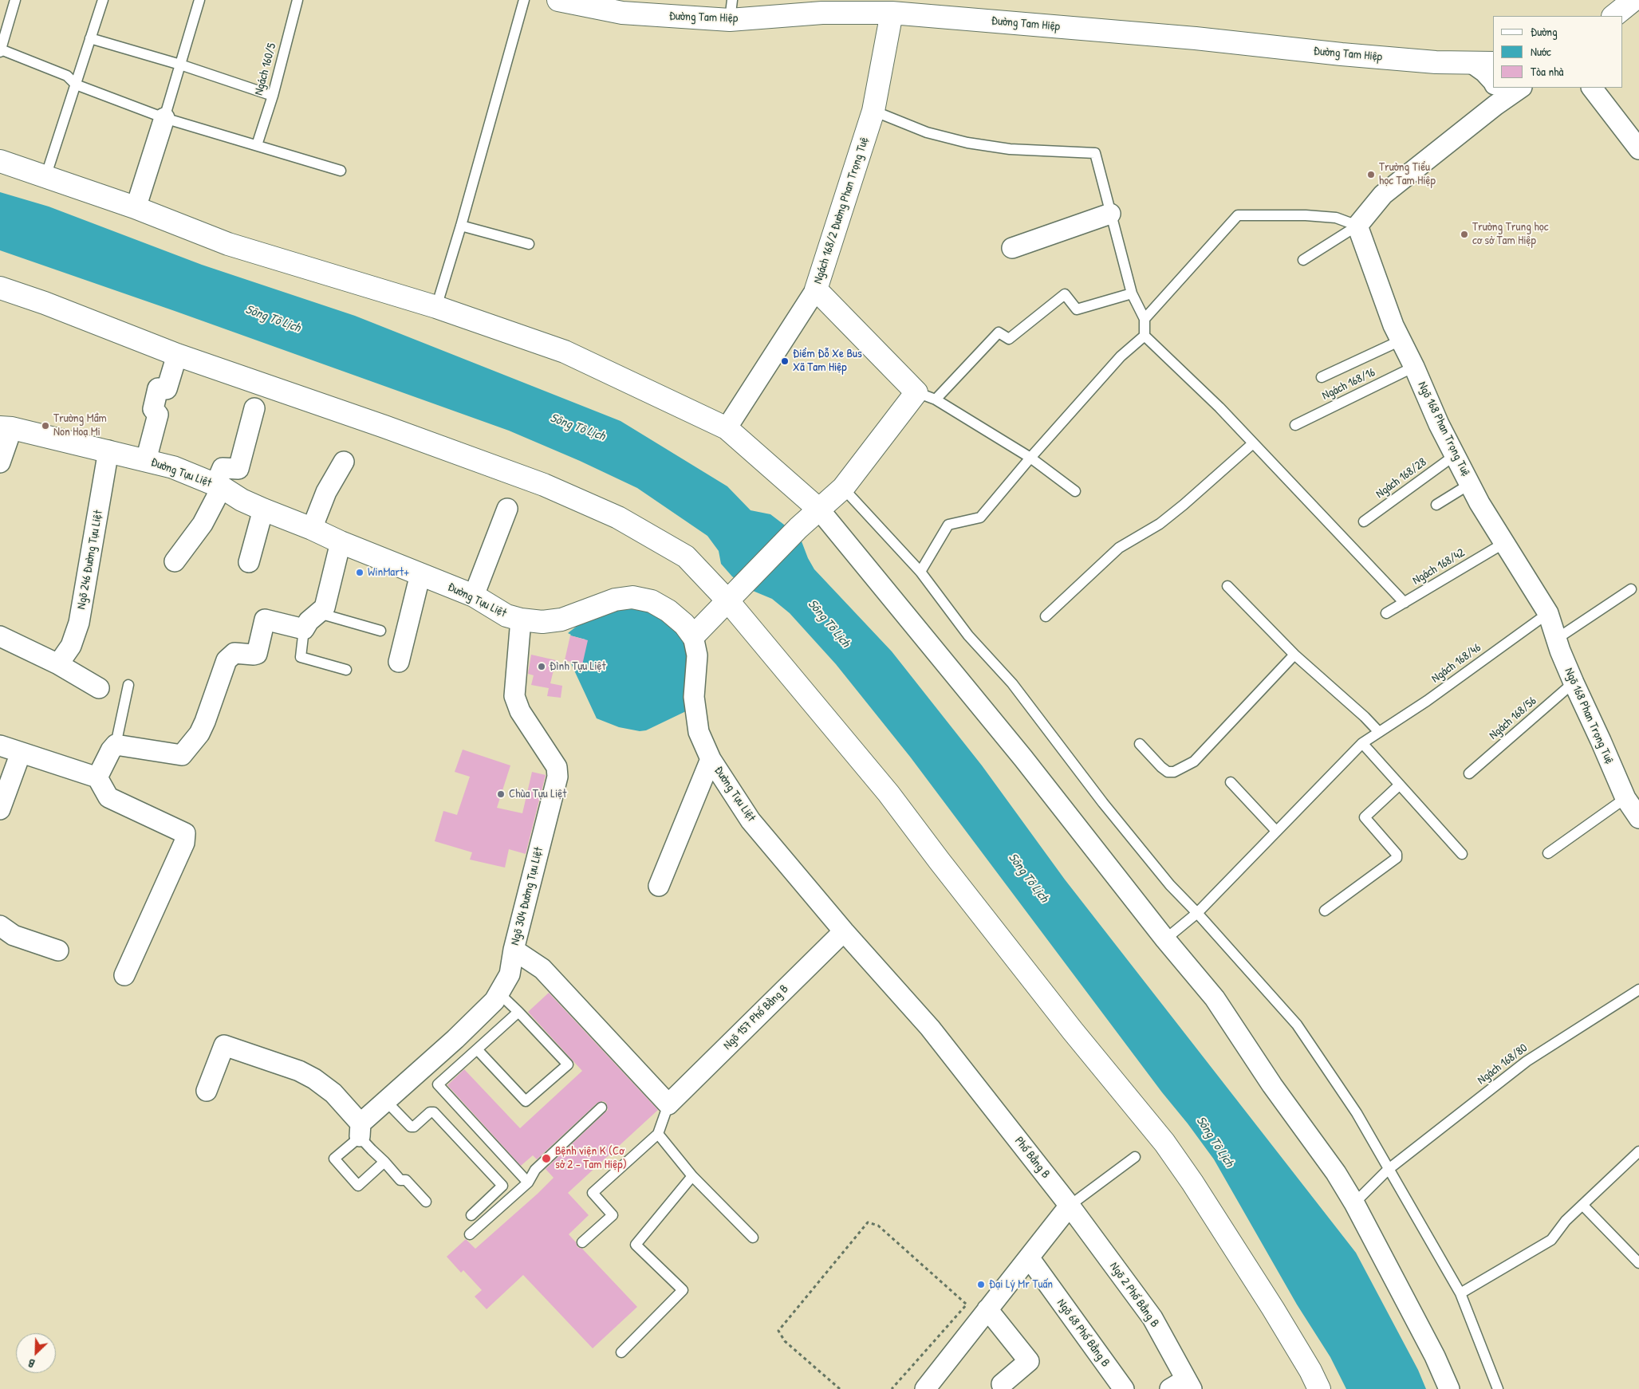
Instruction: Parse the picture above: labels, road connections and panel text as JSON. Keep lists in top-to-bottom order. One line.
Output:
{"streets":{"street":["Đường Tam Hiệp","Ngách 168/2 Đường Phan Trọng Tuệ","Ngõ 168 Phan Trọng Tuệ","Đường Tựu Liệt","Ngõ 246 Đường Tựu Liệt","Ngõ 304 Đường Tựu Liệt","Ngõ 157 Phố Bằng B","Phố Bằng B","Ngõ 2 Phố Bằng B","Ngõ 68 Phố Bằng B"],"lane":["Ngách 160/5","Ngách 168/16","Ngách 168/28","Ngách 168/42","Ngách 168/46","Ngách 168/56","Ngách 168/80"]},"crossings":[["Đường Tam Hiệp","Ngách 168/2 Đường Phan Trọng Tuệ"],["Ngách 168/16","Ngõ 168 Phan Trọng Tuệ"],["Ngõ 168 Phan Trọng Tuệ","Ngách 168/28"],["Ngõ 168 Phan Trọng Tuệ","Ngách 168/42"],["Ngõ 168 Phan Trọng Tuệ","Ngách 168/46"],["Ngõ 168 Phan Trọng Tuệ","Ngách 168/56"],["Đường Tựu Liệt","Ngõ 246 Đường Tựu Liệt"],["Đường Tựu Liệt","Ngõ 304 Đường Tựu Liệt"],["Đường Tựu Liệt","Ngõ 157 Phố Bằng B"],["Đường Tựu Liệt","Phố Bằng B"],["Ngõ 157 Phố Bằng B","Phố Bằng B"],["Phố Bằng B","Ngõ 2 Phố Bằng B"]],"water":["Sông Tô Lịch"],"places":["Trường Tiểu học Tam Hiệp","Trường Trung học cơ sở Tam Hiệp","Điểm Đỗ Xe Bus Xã Tam Hiệp","Trường Mầm Non Hoạ Mi","WinMart+","Đình Tựu Liệt","Chùa Tựu Liệt","Bệnh viện K (Cơ sở 2 - Tam Hiệp)","Đại Lý Mr Tuấn"],"legend":["Đường","Nước","Tòa nhà"],"north":"bottom left"}
